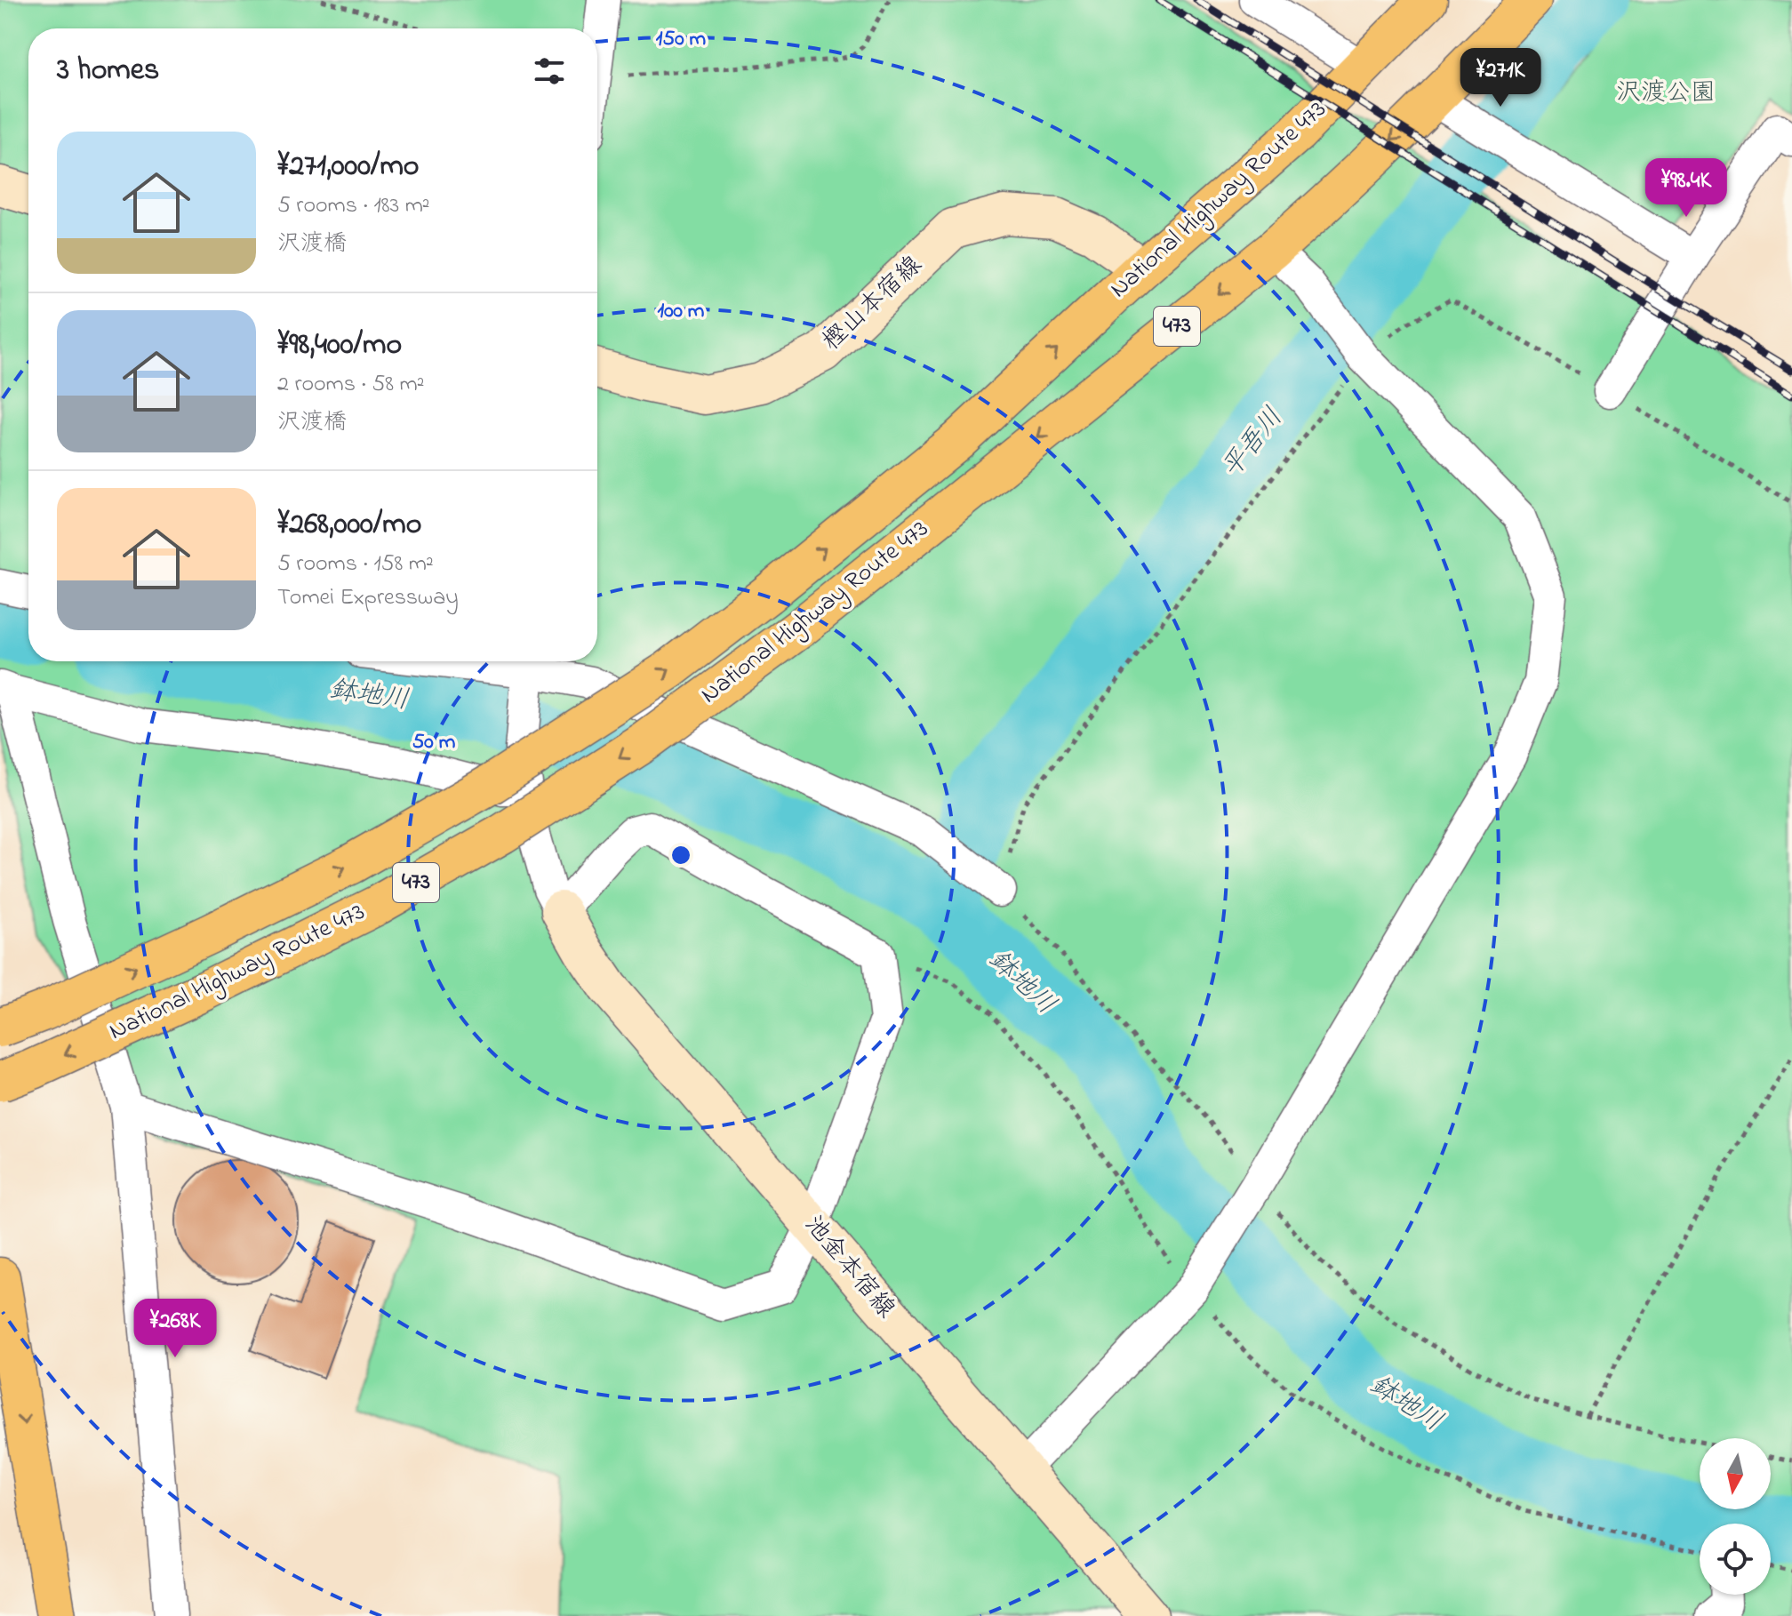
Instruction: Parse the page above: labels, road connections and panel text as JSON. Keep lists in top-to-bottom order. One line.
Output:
{"streets":{"highway":["National Highway Route 473","473"],"street":["樫山本宿線","池金本宿線"]},"crossings":[["National Highway Route 473","樫山本宿線"]],"water":["平吾川","鉢地川"],"parks":["沢渡公園"],"north":"bottom","page":{"heading":"3 homes","price":["¥271K","¥98.4K","¥268K"],"list":[{"name":"¥271,000/mo","note":"5 rooms · 183 m² · 沢渡橋"},{"name":"¥98,400/mo","note":"2 rooms · 58 m² · 沢渡橋"},{"name":"¥268,000/mo","note":"5 rooms · 158 m² · Tomei Expressway"}]},"rings":["150 m","100 m","50 m"]}
